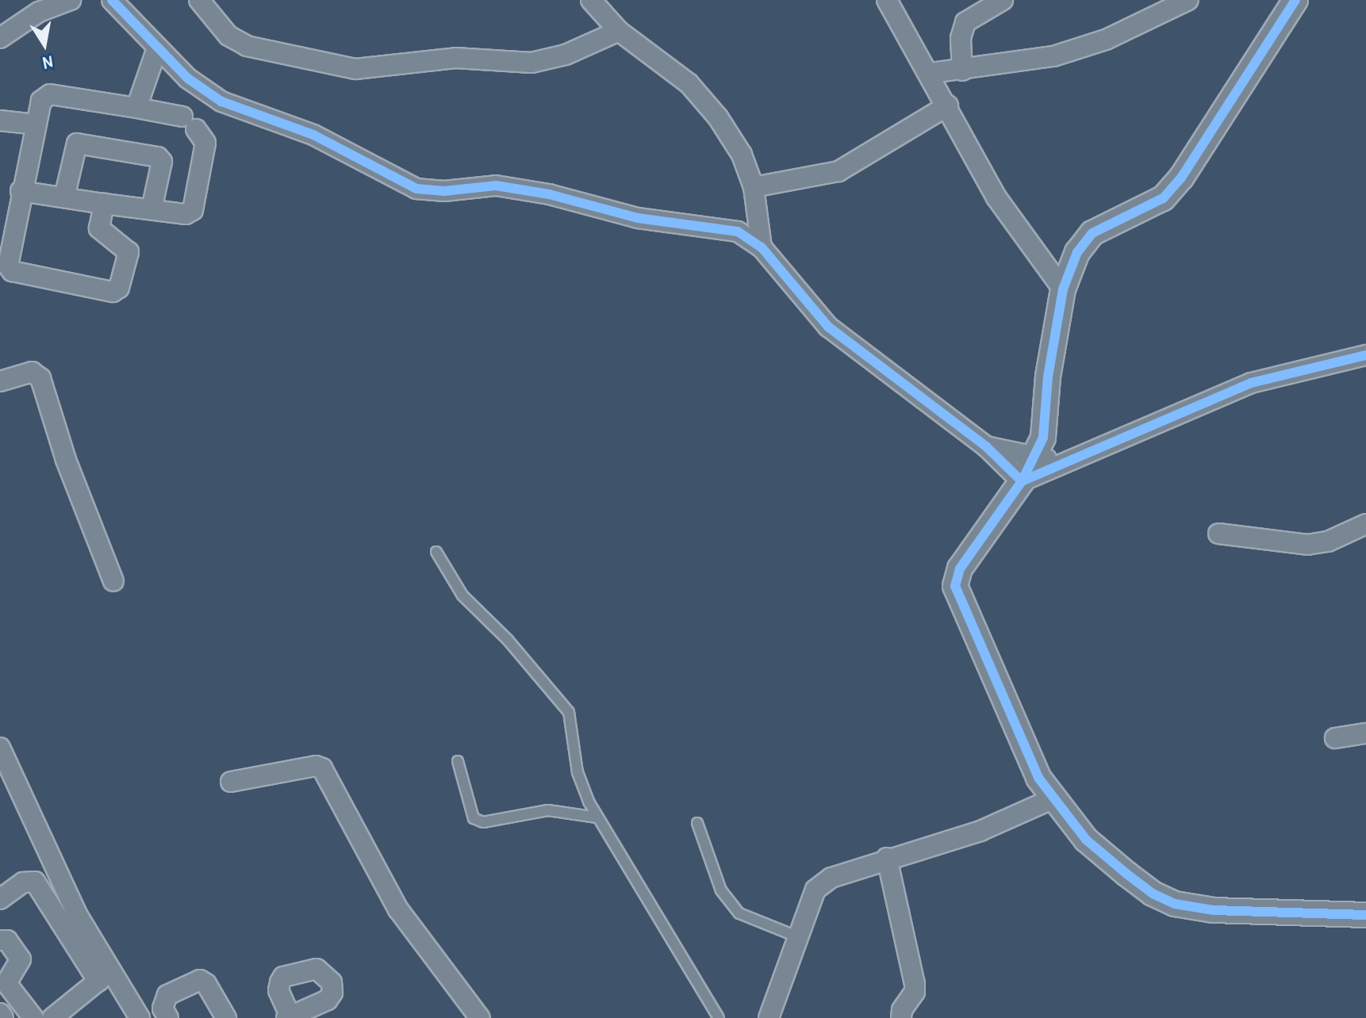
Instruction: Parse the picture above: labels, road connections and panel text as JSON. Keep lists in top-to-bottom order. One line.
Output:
{"north":"bottom"}
